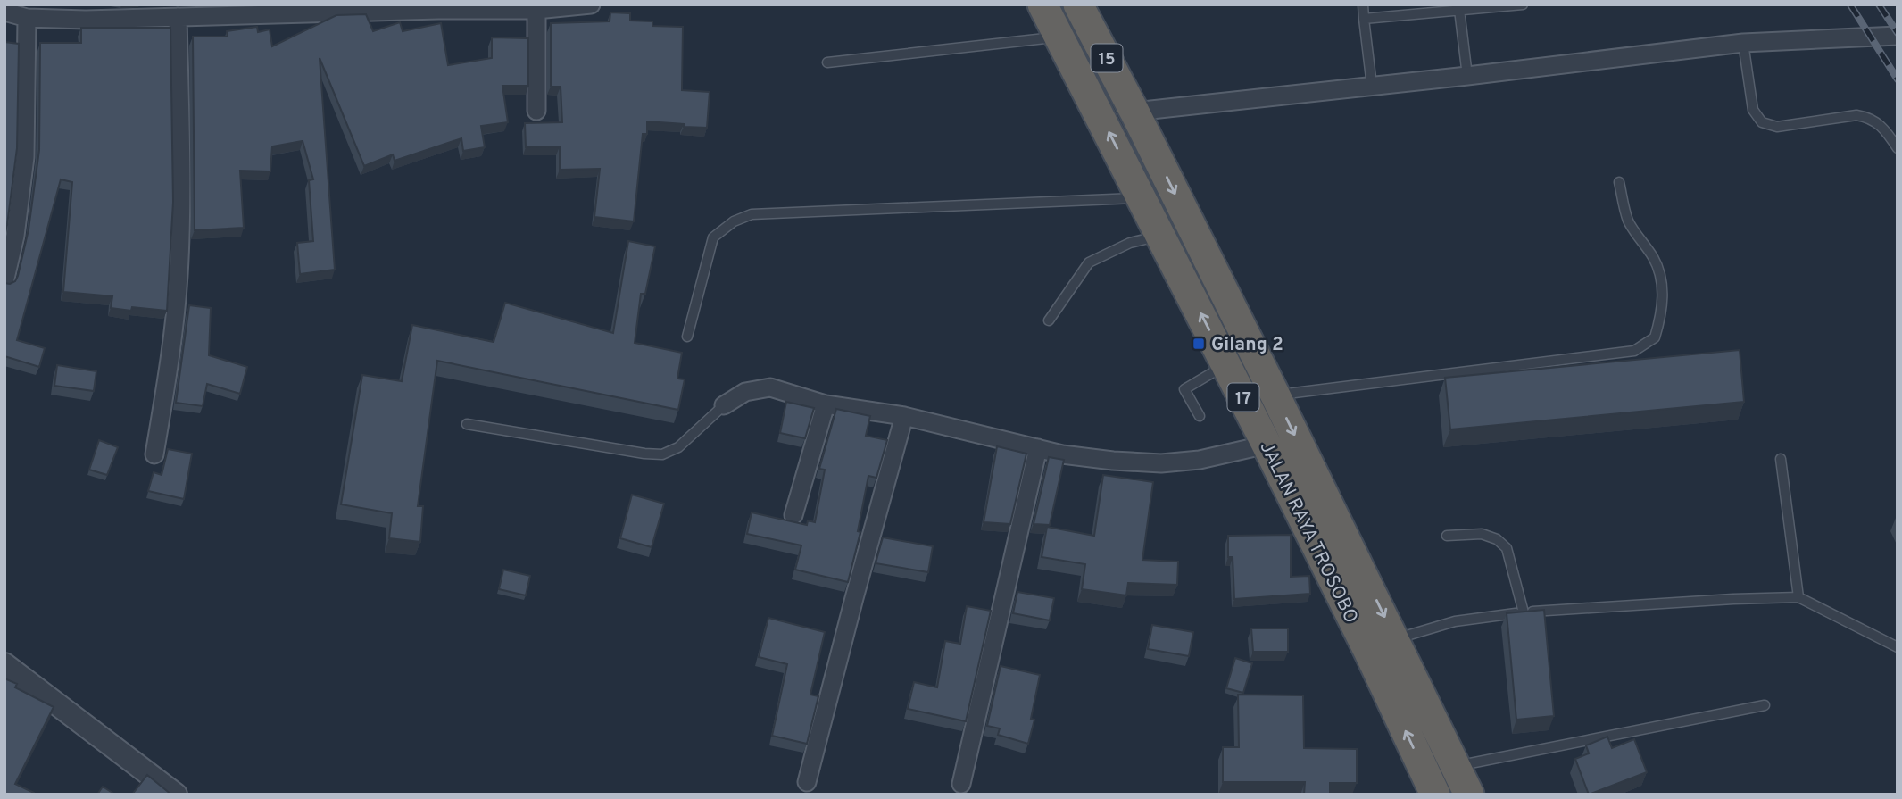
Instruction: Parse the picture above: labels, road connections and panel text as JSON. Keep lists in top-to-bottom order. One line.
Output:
{"streets":{"highway":["15","17","JALAN RAYA TROSOBO"]},"places":{"transit":["Gilang 2"]}}
